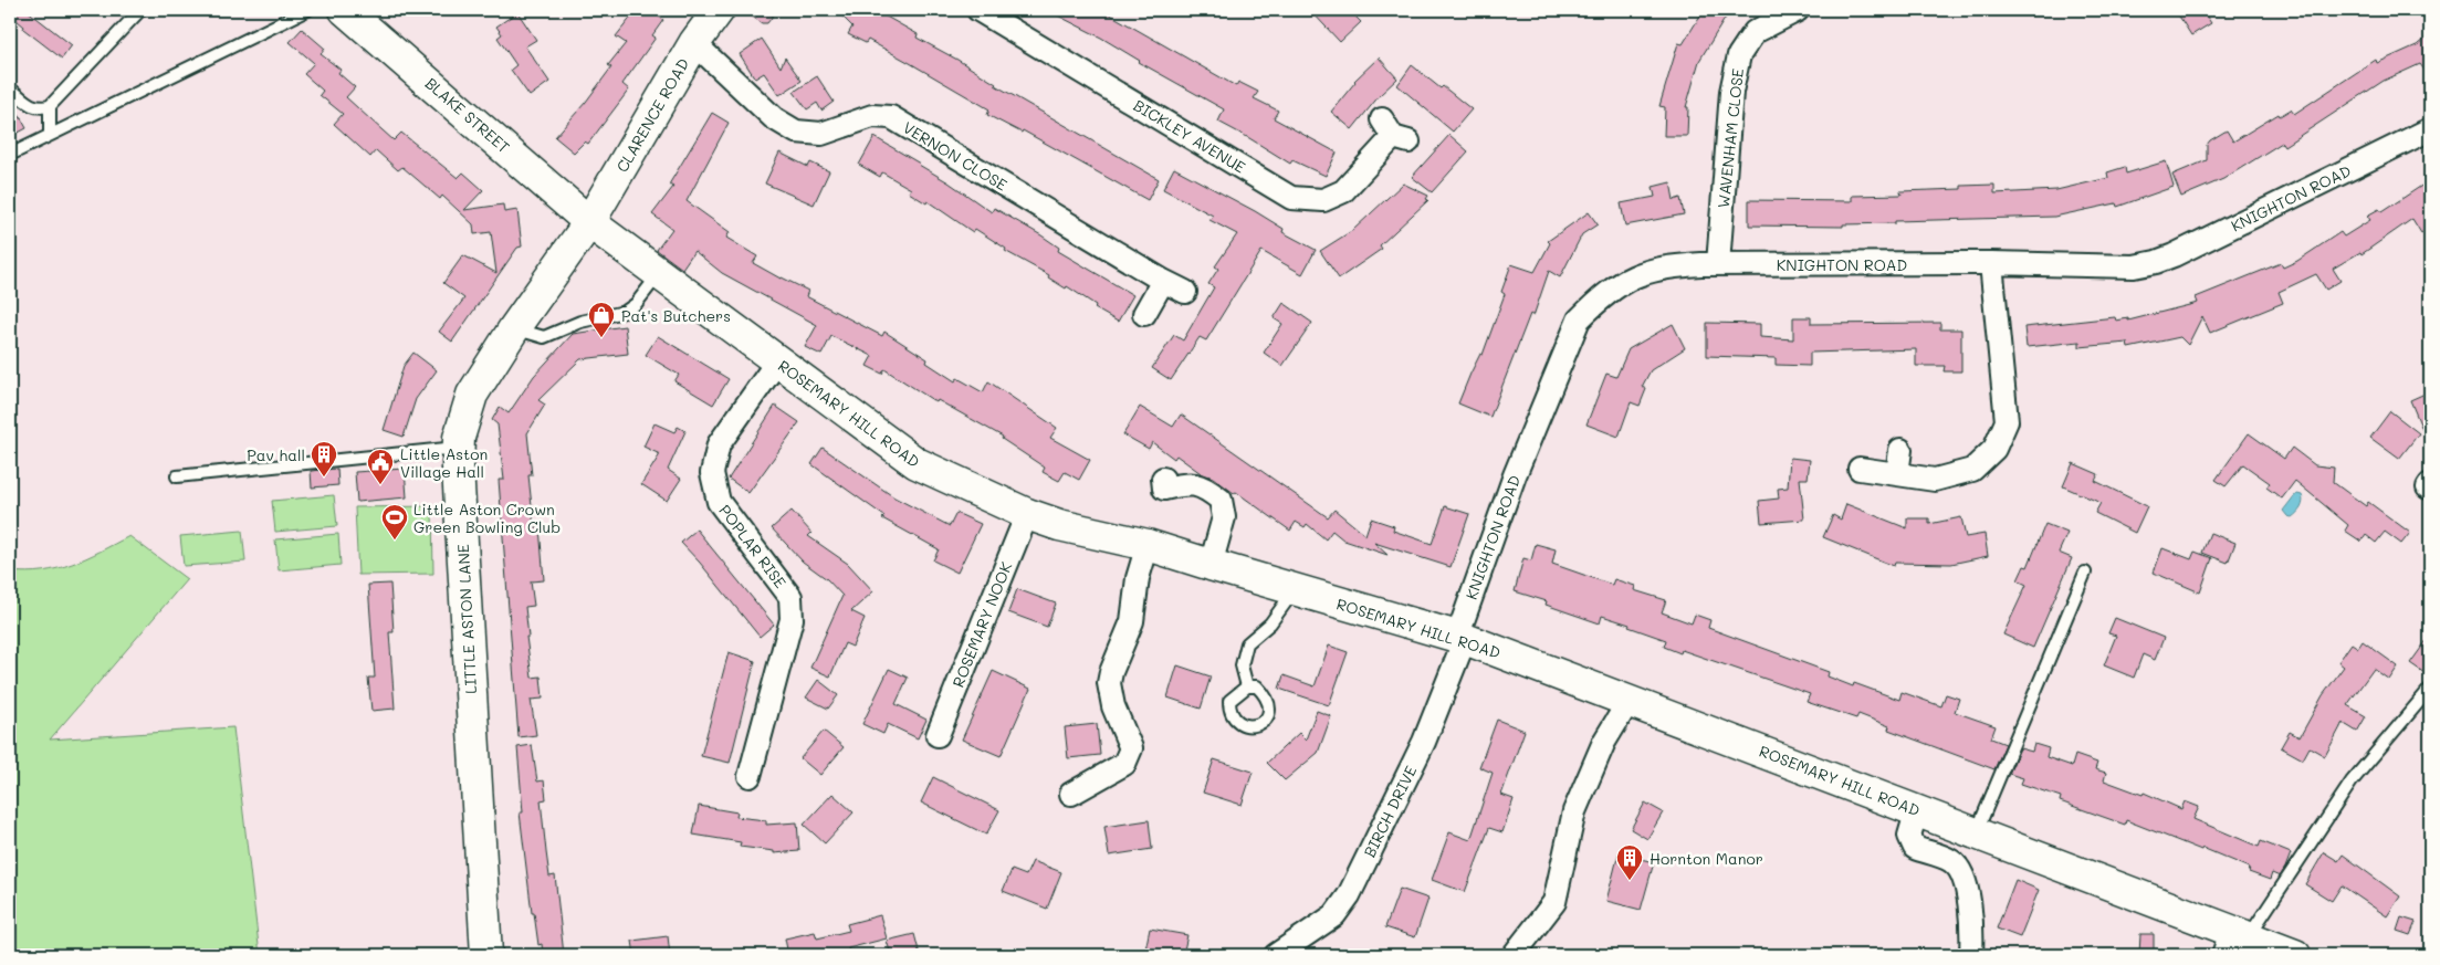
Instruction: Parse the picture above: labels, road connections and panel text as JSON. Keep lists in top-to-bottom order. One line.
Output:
{"streets":{"main road":["BLAKE STREET","CLARENCE ROAD","ROSEMARY HILL ROAD","LITTLE ASTON LANE"],"street":["BICKLEY AVENUE","WAVENHAM CLOSE","VERNON CLOSE","KNIGHTON ROAD","POPLAR RISE","ROSEMARY NOOK","BIRCH DRIVE"]},"crossings":[["BLAKE STREET","CLARENCE ROAD"],["BLAKE STREET","ROSEMARY HILL ROAD"],["BLAKE STREET","LITTLE ASTON LANE"],["CLARENCE ROAD","VERNON CLOSE"],["CLARENCE ROAD","ROSEMARY HILL ROAD"],["CLARENCE ROAD","LITTLE ASTON LANE"],["WAVENHAM CLOSE","KNIGHTON ROAD"],["KNIGHTON ROAD","ROSEMARY HILL ROAD"],["KNIGHTON ROAD","BIRCH DRIVE"],["ROSEMARY HILL ROAD","POPLAR RISE"],["ROSEMARY HILL ROAD","LITTLE ASTON LANE"],["ROSEMARY HILL ROAD","ROSEMARY NOOK"],["ROSEMARY HILL ROAD","BIRCH DRIVE"]],"places":{"shop":["Pat's Butchers"],"building":["Pav hall","Hornton Manor"],"public building":["Little Aston Village Hall"],"sports":["Little Aston Crown Green Bowling Club"]}}
